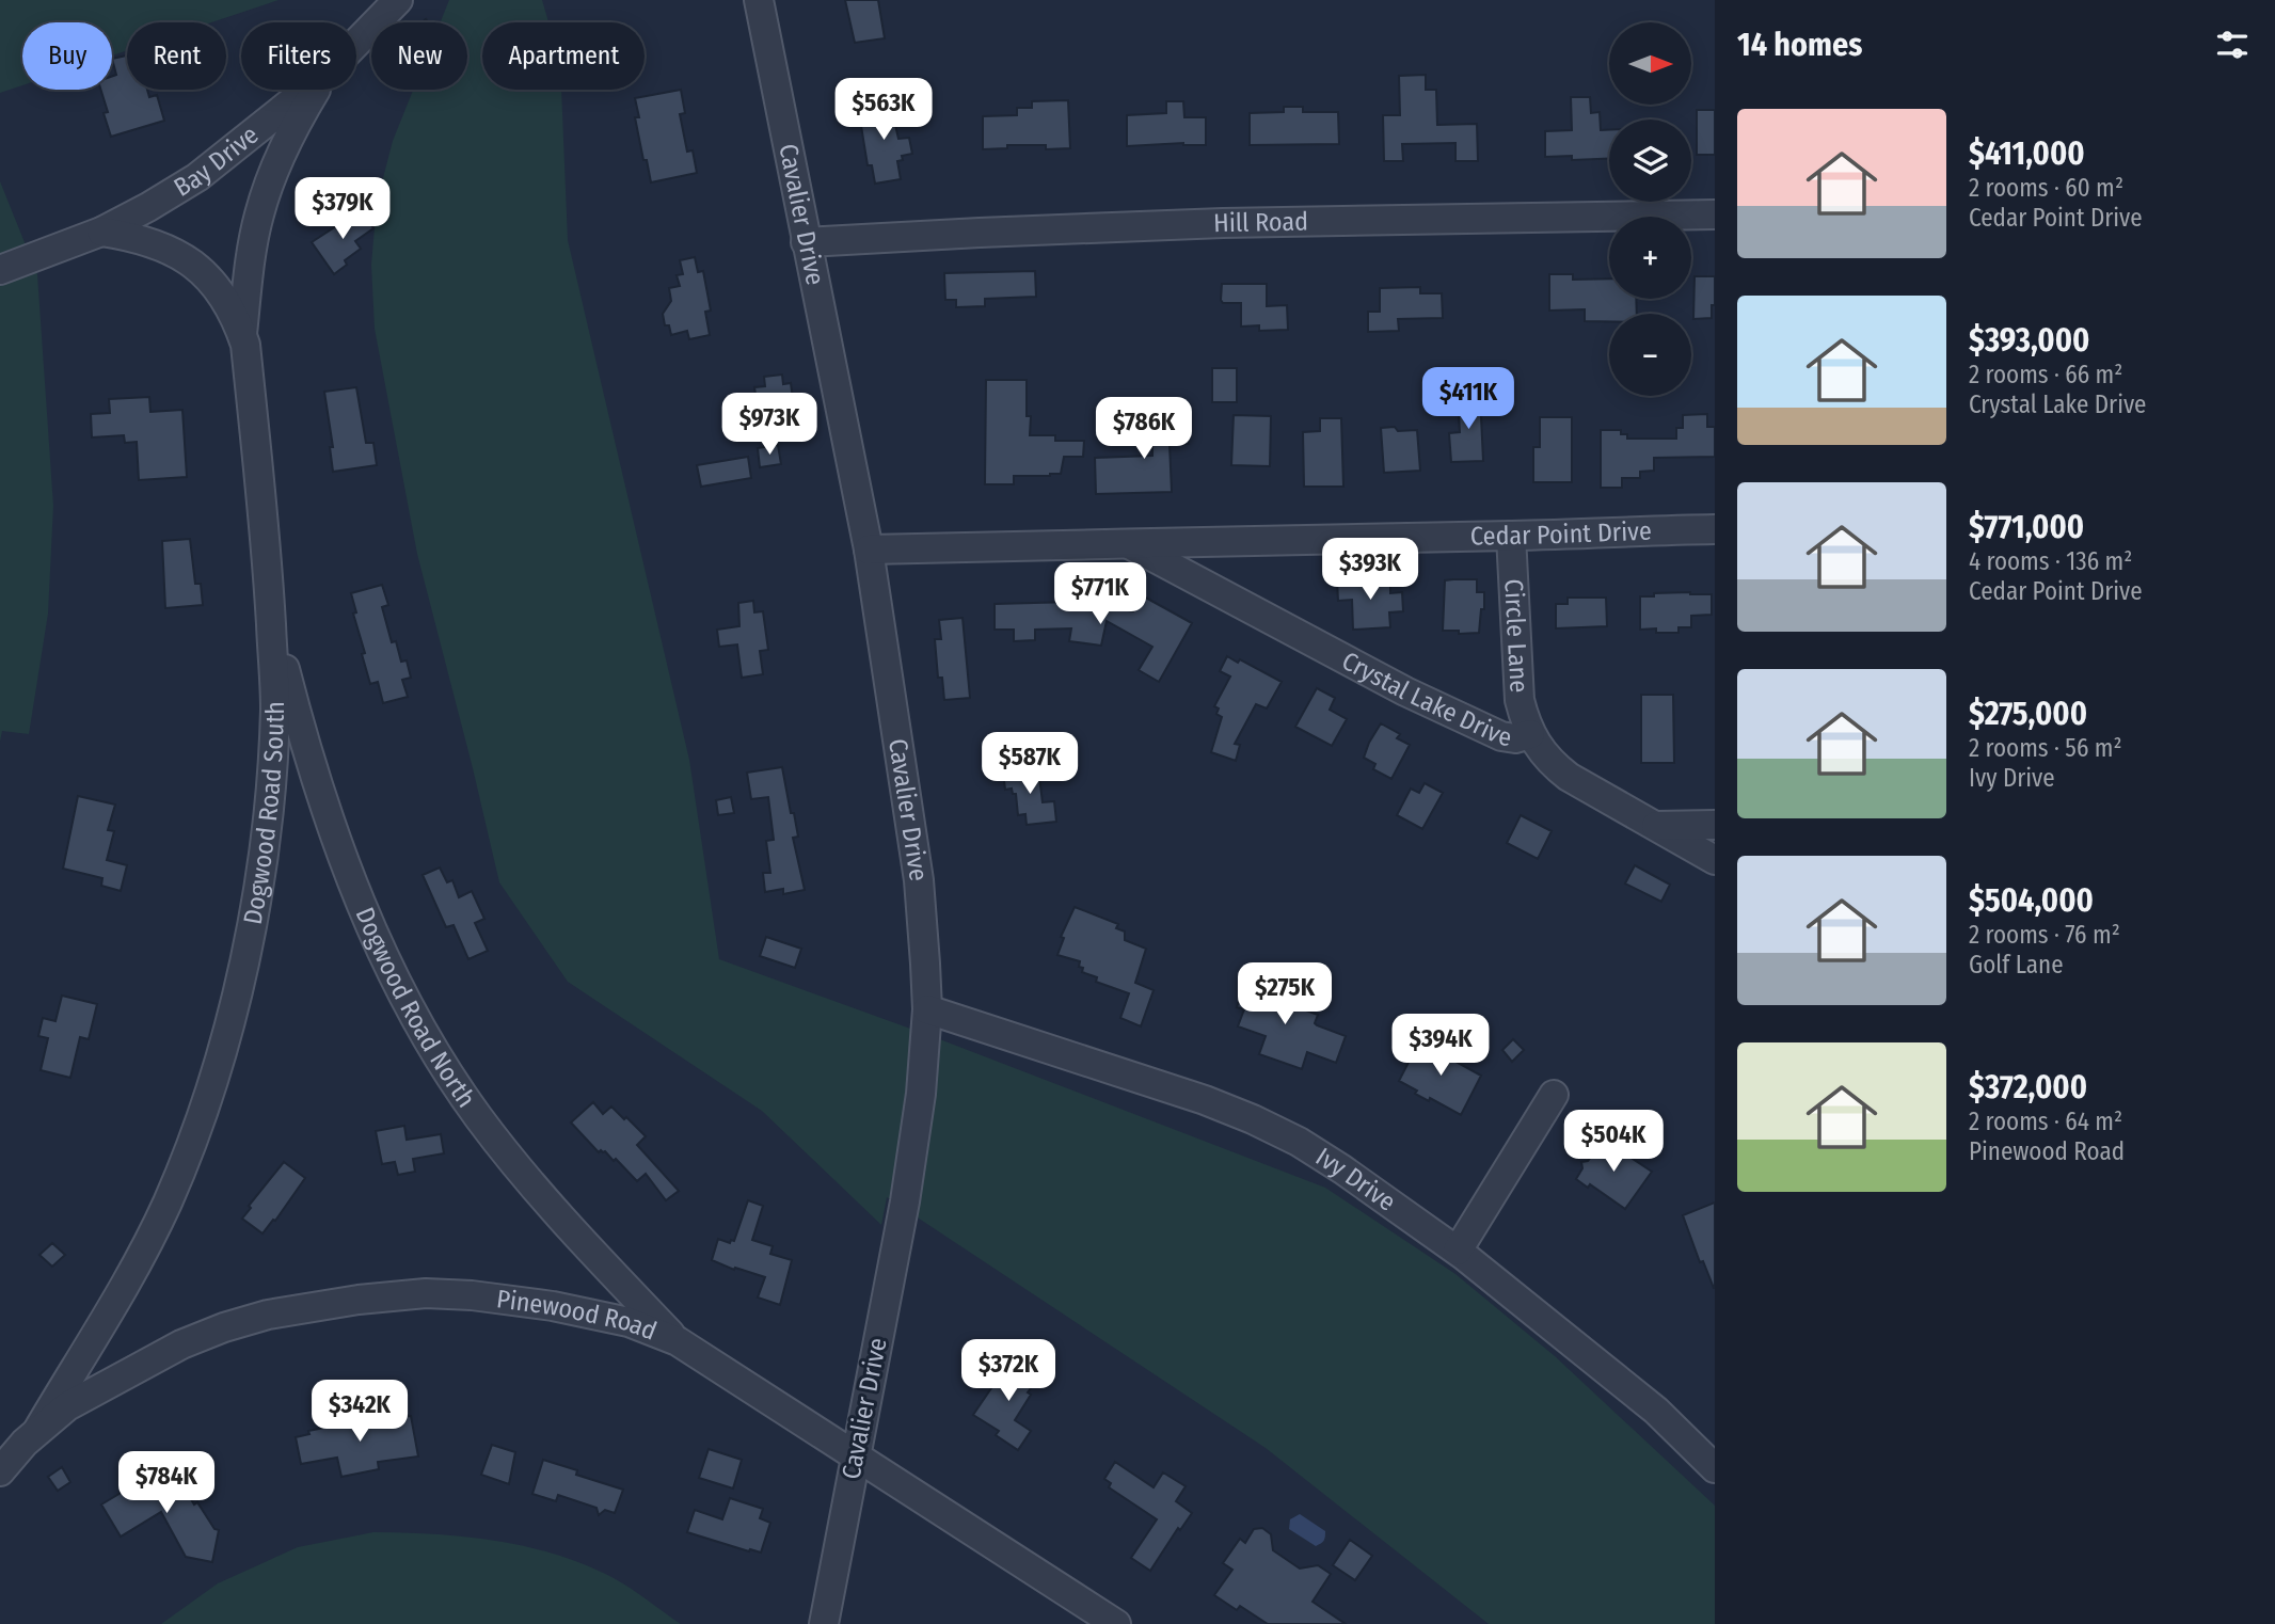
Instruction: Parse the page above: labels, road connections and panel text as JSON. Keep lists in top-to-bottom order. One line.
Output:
{"streets":{"street":["Bay Drive","Cavalier Drive","Hill Road","Cedar Point Drive","Circle Lane","Crystal Lake Drive","Dogwood Road South","Dogwood Road North","Ivy Drive","Pinewood Road"]},"crossings":[["Bay Drive","Dogwood Road South"],["Cavalier Drive","Hill Road"],["Cavalier Drive","Cedar Point Drive"],["Cavalier Drive","Ivy Drive"],["Cavalier Drive","Pinewood Road"],["Cedar Point Drive","Circle Lane"],["Cedar Point Drive","Crystal Lake Drive"],["Circle Lane","Crystal Lake Drive"],["Dogwood Road South","Dogwood Road North"],["Dogwood Road South","Pinewood Road"],["Dogwood Road North","Pinewood Road"]],"north":"right","page":{"heading":"14 homes","map_buttons":["+","−"],"chip":["Buy","Rent","Filters","New","Apartment"],"price":["$563K","$379K","$411K","$973K","$786K","$393K","$771K","$587K","$275K","$394K","$504K","$372K","$342K","$784K"],"list":[{"name":"$411,000","note":"2 rooms · 60 m² · Cedar Point Drive"},{"name":"$393,000","note":"2 rooms · 66 m² · Crystal Lake Drive"},{"name":"$771,000","note":"4 rooms · 136 m² · Cedar Point Drive"},{"name":"$275,000","note":"2 rooms · 56 m² · Ivy Drive"},{"name":"$504,000","note":"2 rooms · 76 m² · Golf Lane"},{"name":"$372,000","note":"2 rooms · 64 m² · Pinewood Road"}]}}
